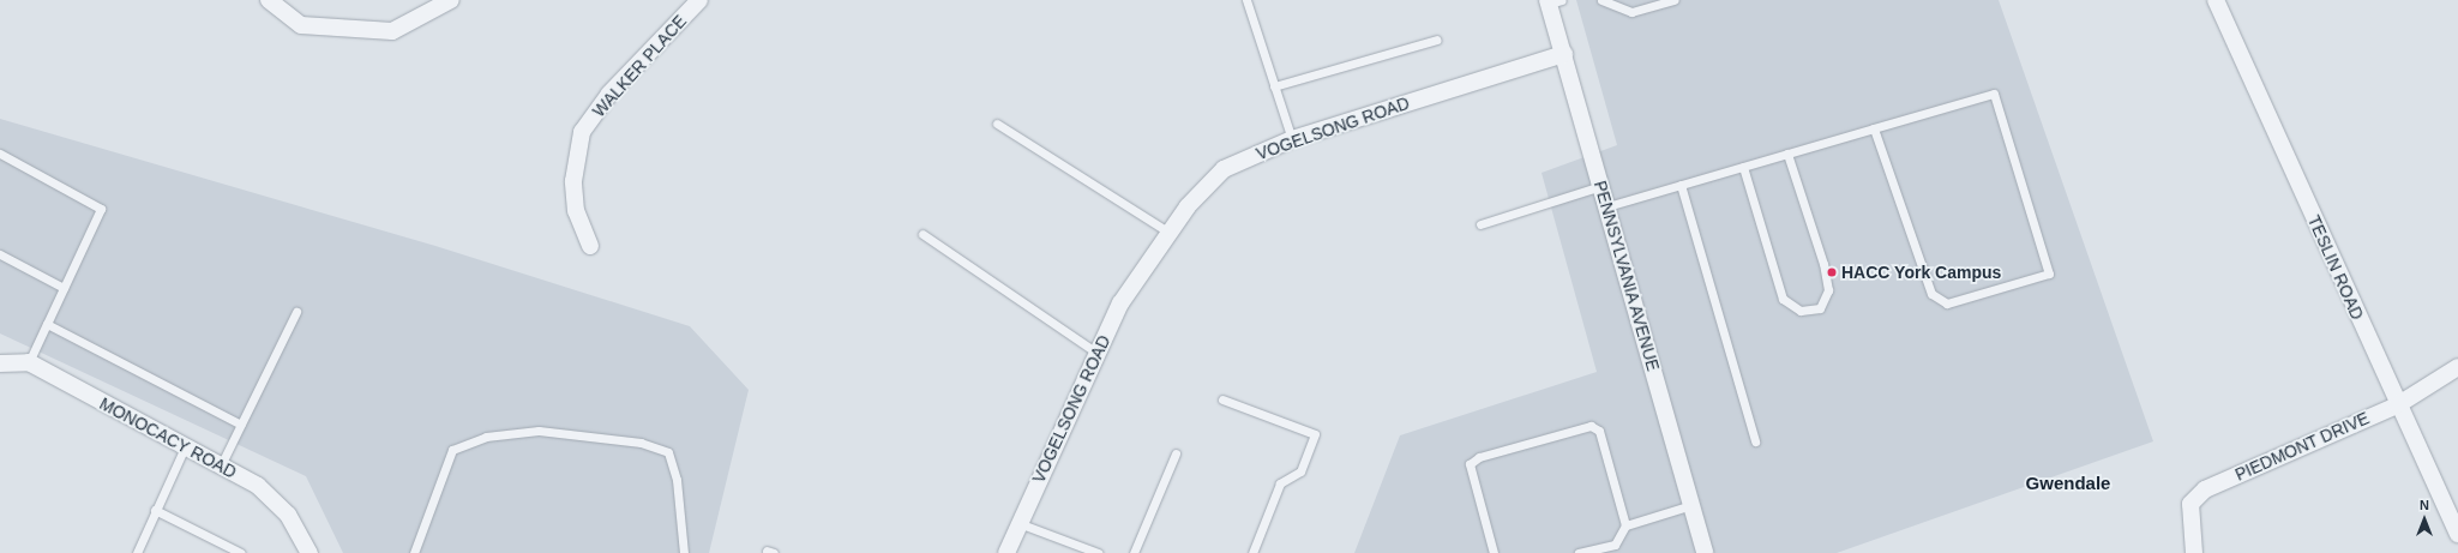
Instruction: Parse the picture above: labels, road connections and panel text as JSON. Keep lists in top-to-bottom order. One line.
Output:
{"streets":{"street":["WALKER PLACE","VOGELSONG ROAD","TESLIN ROAD","PENNSYLVANIA AVENUE","MONOCACY ROAD","PIEDMONT DRIVE"]},"crossings":[["VOGELSONG ROAD","PENNSYLVANIA AVENUE"],["TESLIN ROAD","PIEDMONT DRIVE"]],"districts":["Gwendale"],"places":["HACC York Campus"],"north":"top"}
